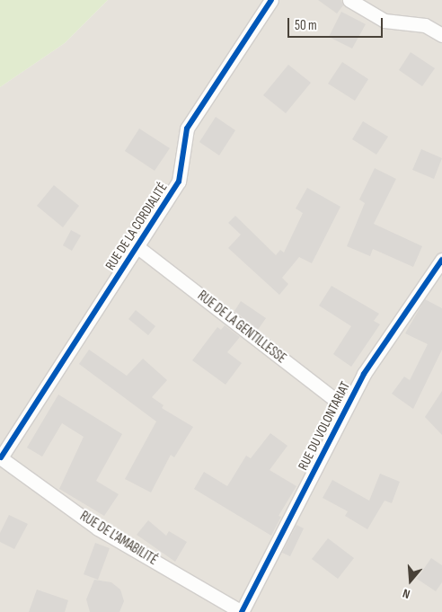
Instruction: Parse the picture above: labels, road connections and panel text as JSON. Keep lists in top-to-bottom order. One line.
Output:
{"streets":{"street":["RUE DE LA CORDIALITÉ","RUE DE LA GENTILLESSE","RUE DU VOLONTARIAT","RUE DE L'AMABILITÉ"]},"crossings":[["RUE DE LA CORDIALITÉ","RUE DE LA GENTILLESSE"],["RUE DE LA CORDIALITÉ","RUE DE L'AMABILITÉ"],["RUE DE LA GENTILLESSE","RUE DU VOLONTARIAT"],["RUE DU VOLONTARIAT","RUE DE L'AMABILITÉ"]],"scale_bar":"50 m","north":"bottom"}
